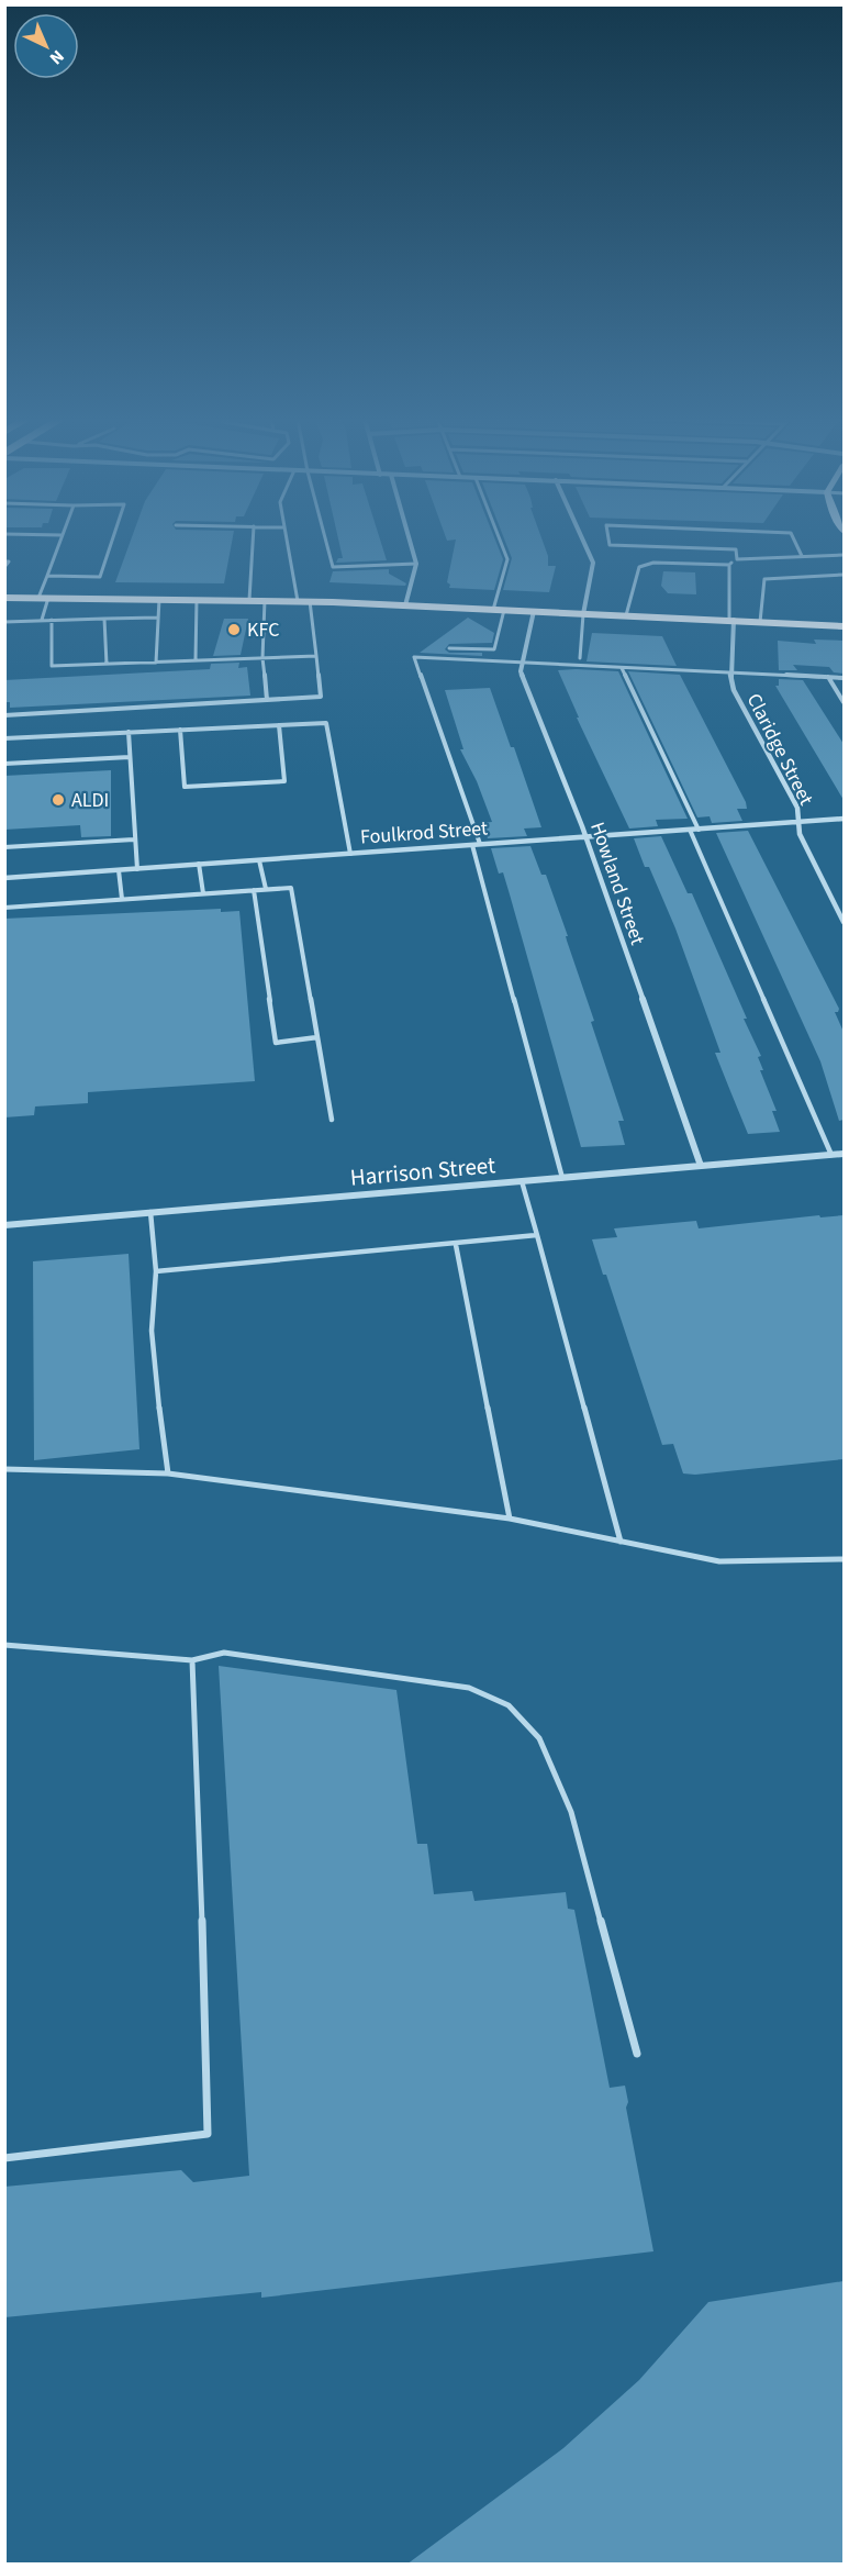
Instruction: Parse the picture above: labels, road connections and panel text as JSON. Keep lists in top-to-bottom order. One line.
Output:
{"streets":{"street":["Claridge Street","Foulkrod Street","Howland Street","Harrison Street"]},"crossings":[["Claridge Street","Foulkrod Street"],["Foulkrod Street","Howland Street"],["Howland Street","Harrison Street"]],"places":["KFC","ALDI"],"north":"bottom right"}
